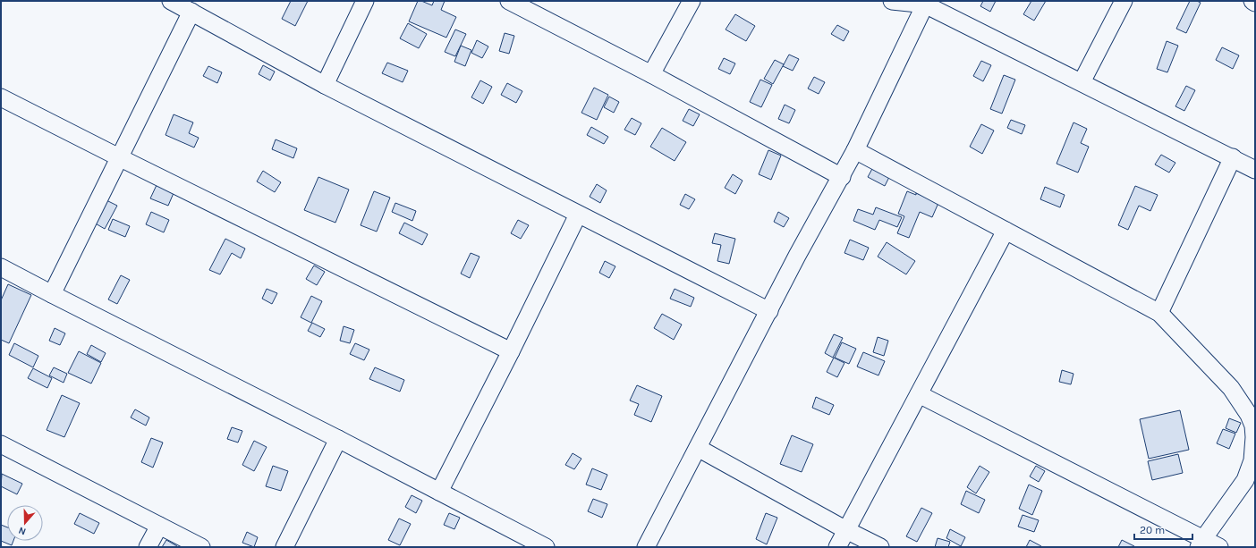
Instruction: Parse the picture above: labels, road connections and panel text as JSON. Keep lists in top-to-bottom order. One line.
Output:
{"scale_bar":"20 m","north":"bottom"}
